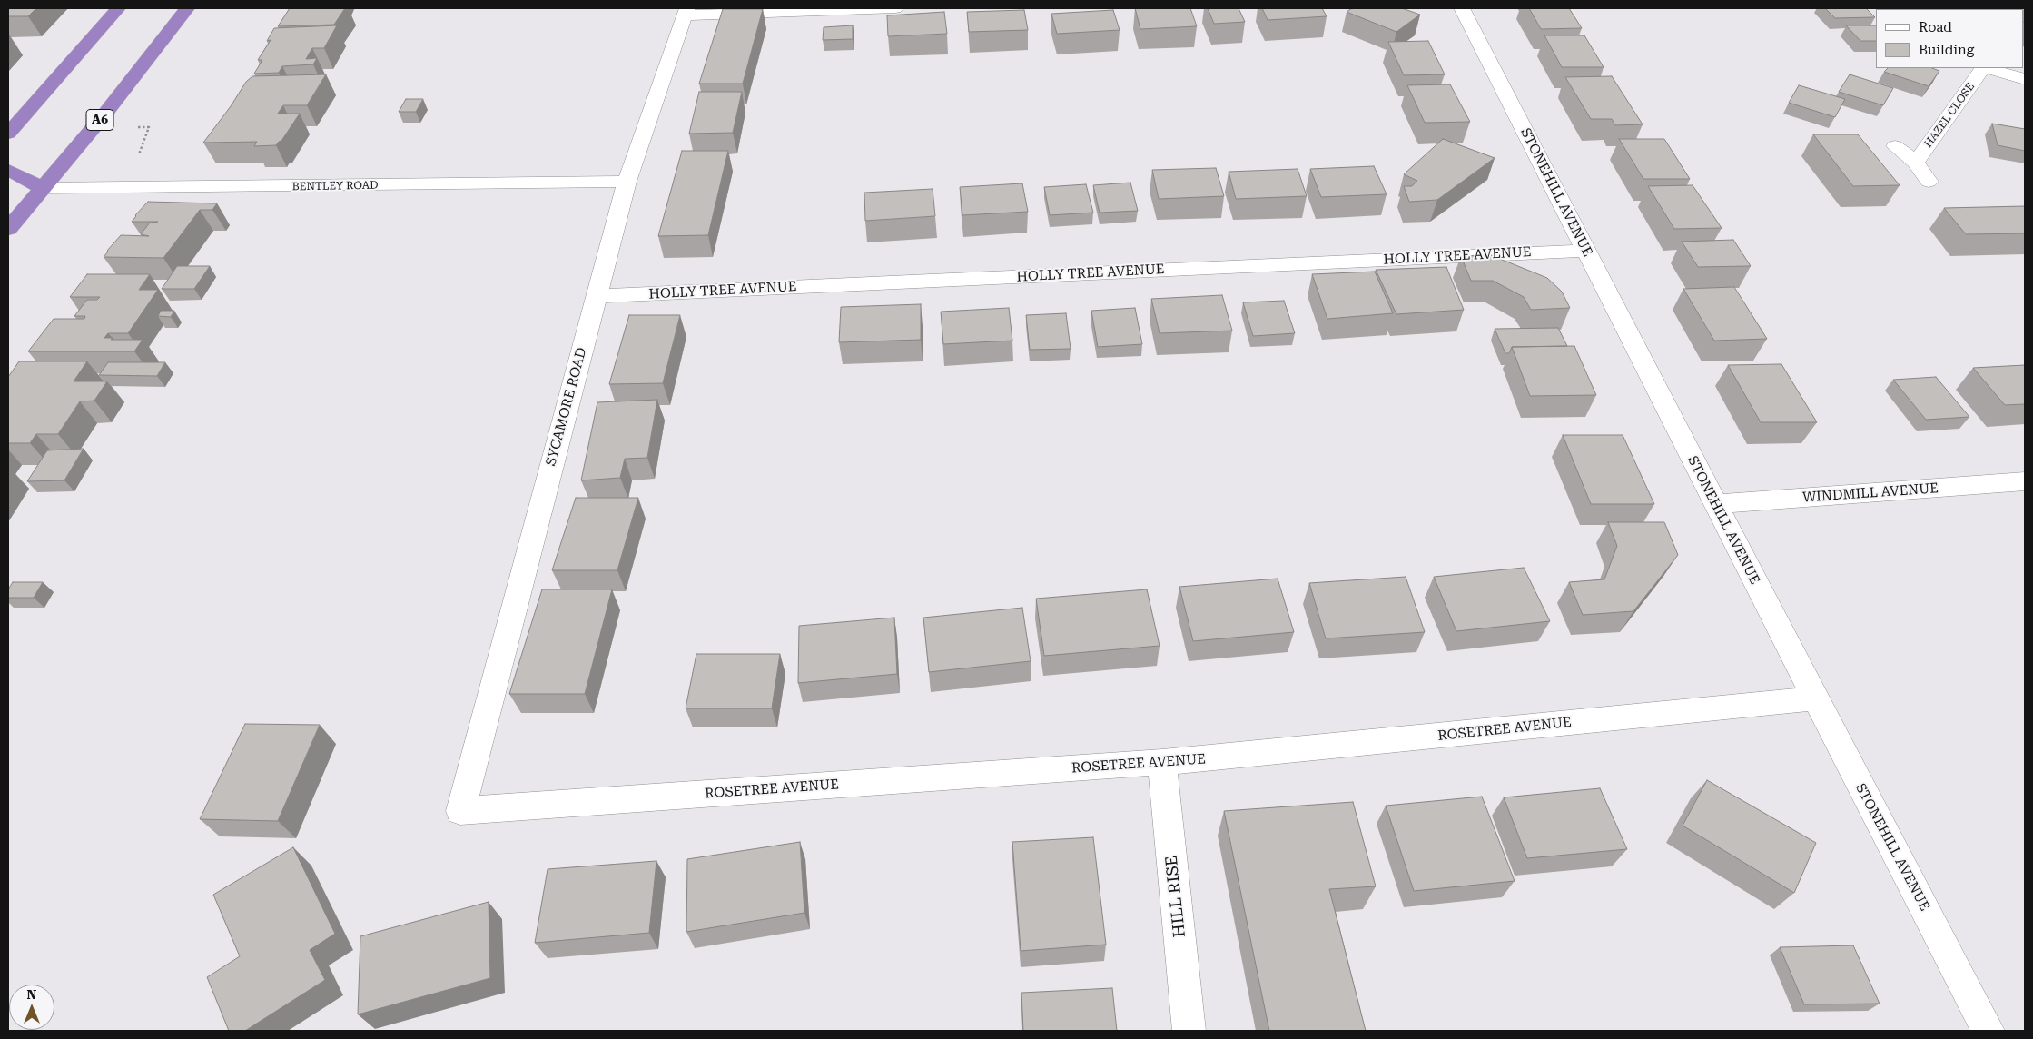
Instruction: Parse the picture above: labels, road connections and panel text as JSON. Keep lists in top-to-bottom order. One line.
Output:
{"streets":{"highway":["A6"],"street":["HAZEL CLOSE","BENTLEY ROAD","STONEHILL AVENUE","HOLLY TREE AVENUE","SYCAMORE ROAD","WINDMILL AVENUE","ROSETREE AVENUE","HILL RISE"]},"crossings":[["A6","BENTLEY ROAD"],["BENTLEY ROAD","SYCAMORE ROAD"],["STONEHILL AVENUE","HOLLY TREE AVENUE"],["STONEHILL AVENUE","WINDMILL AVENUE"],["STONEHILL AVENUE","ROSETREE AVENUE"],["HOLLY TREE AVENUE","SYCAMORE ROAD"],["SYCAMORE ROAD","ROSETREE AVENUE"],["ROSETREE AVENUE","HILL RISE"]],"legend":["Road","Building"],"north":"top"}
